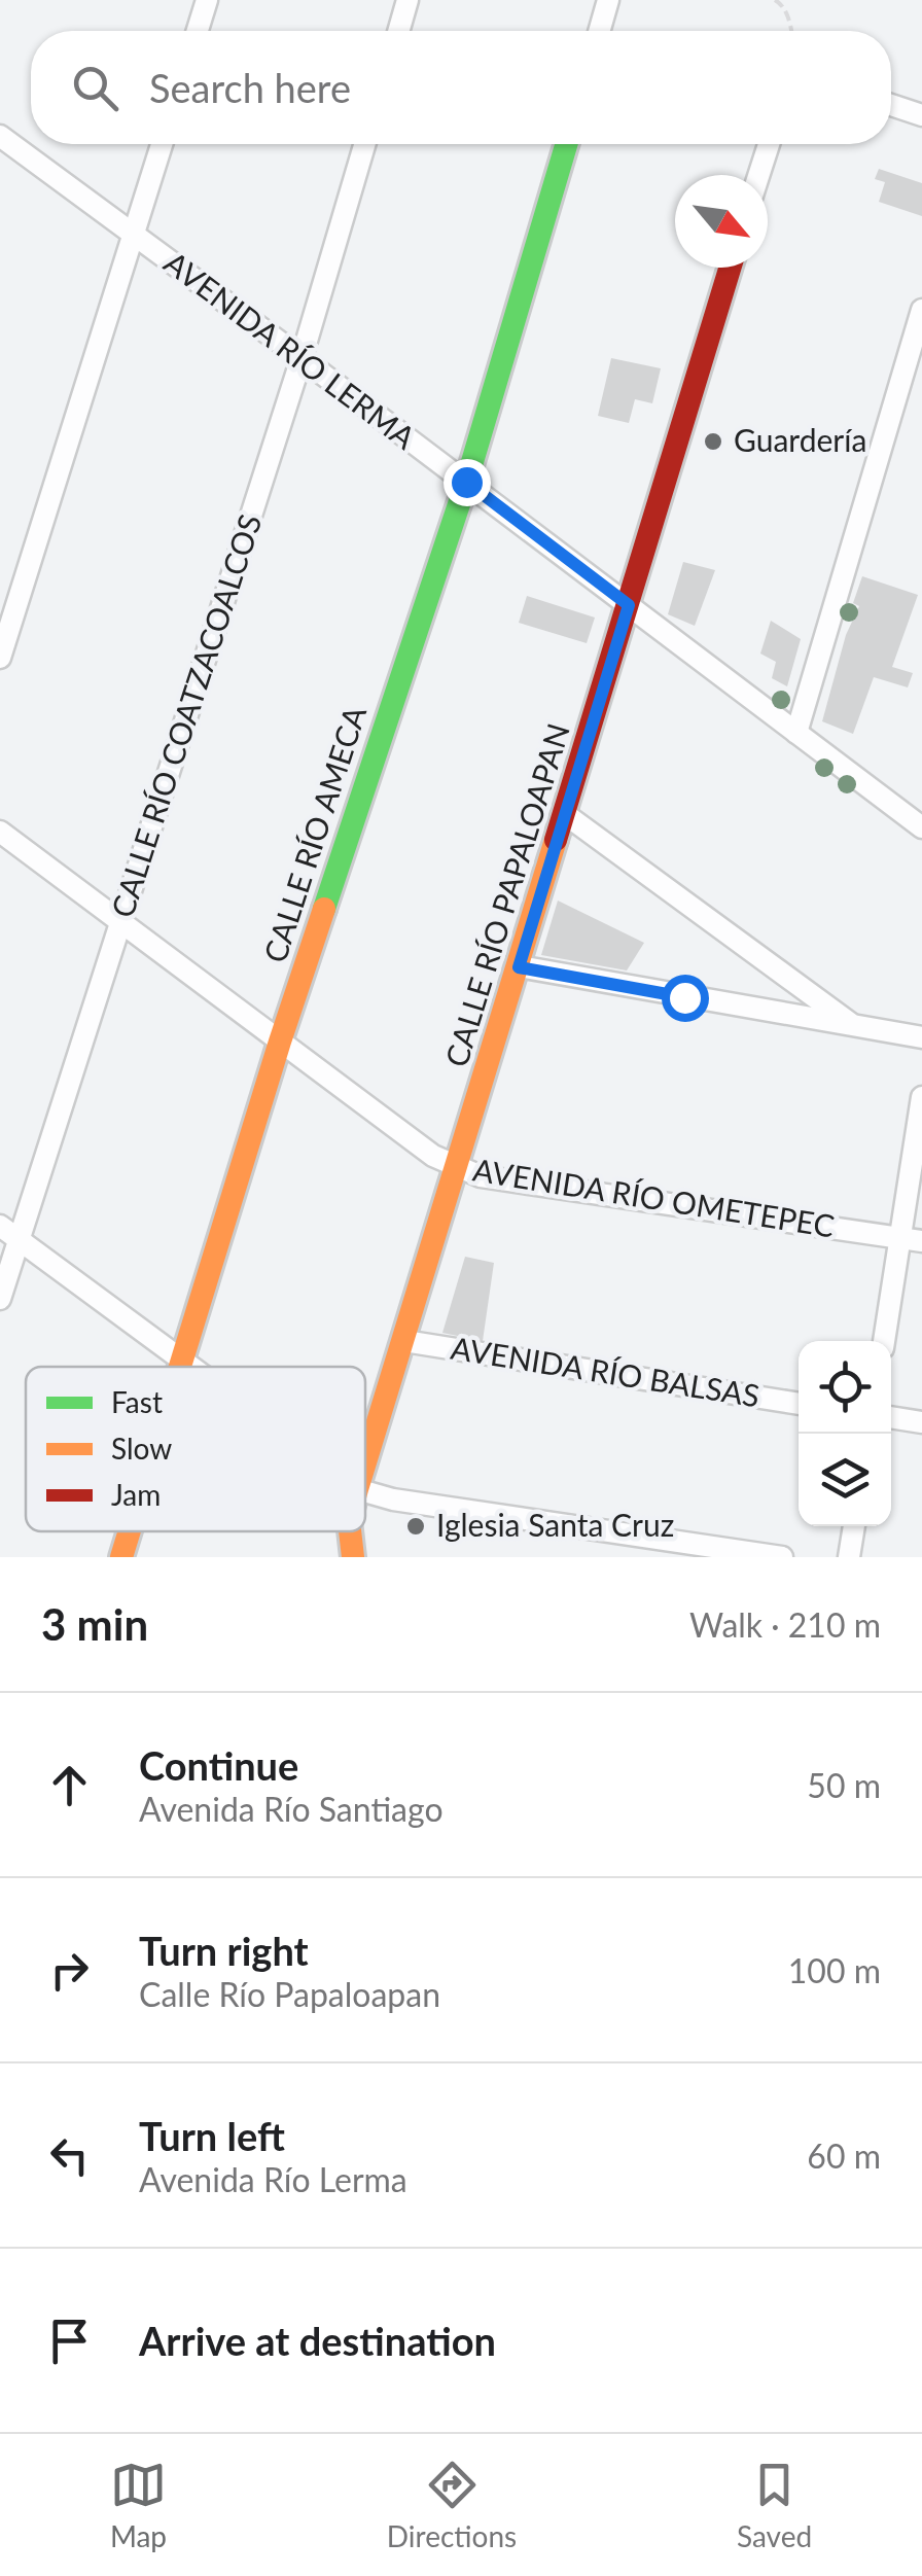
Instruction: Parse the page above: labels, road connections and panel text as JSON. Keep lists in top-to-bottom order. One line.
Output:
{"streets":{"street":["AVENIDA RÍO LERMA","CALLE RÍO COATZACOALCOS","CALLE RÍO AMECA","CALLE RÍO PAPALOAPAN","AVENIDA RÍO OMETEPEC","AVENIDA RÍO BALSAS"]},"crossings":[["AVENIDA RÍO LERMA","CALLE RÍO COATZACOALCOS"],["AVENIDA RÍO LERMA","CALLE RÍO AMECA"],["AVENIDA RÍO LERMA","CALLE RÍO PAPALOAPAN"],["CALLE RÍO COATZACOALCOS","AVENIDA RÍO OMETEPEC"],["CALLE RÍO AMECA","AVENIDA RÍO OMETEPEC"],["CALLE RÍO PAPALOAPAN","AVENIDA RÍO OMETEPEC"],["CALLE RÍO PAPALOAPAN","AVENIDA RÍO BALSAS"]],"places":["Guardería","Iglesia Santa Cruz"],"legend":["Fast","Slow","Jam"],"north":"bottom right","page":{"search":"Search here","heading":["3 min","Walk · 210 m"],"list":[["Continue","Avenida Río Santiago","50 m"],["Turn right","Calle Río Papaloapan","100 m"],["Turn left","Avenida Río Lerma","60 m"],"Arrive at destination"],"nav":["Map","Directions","Saved"]}}
